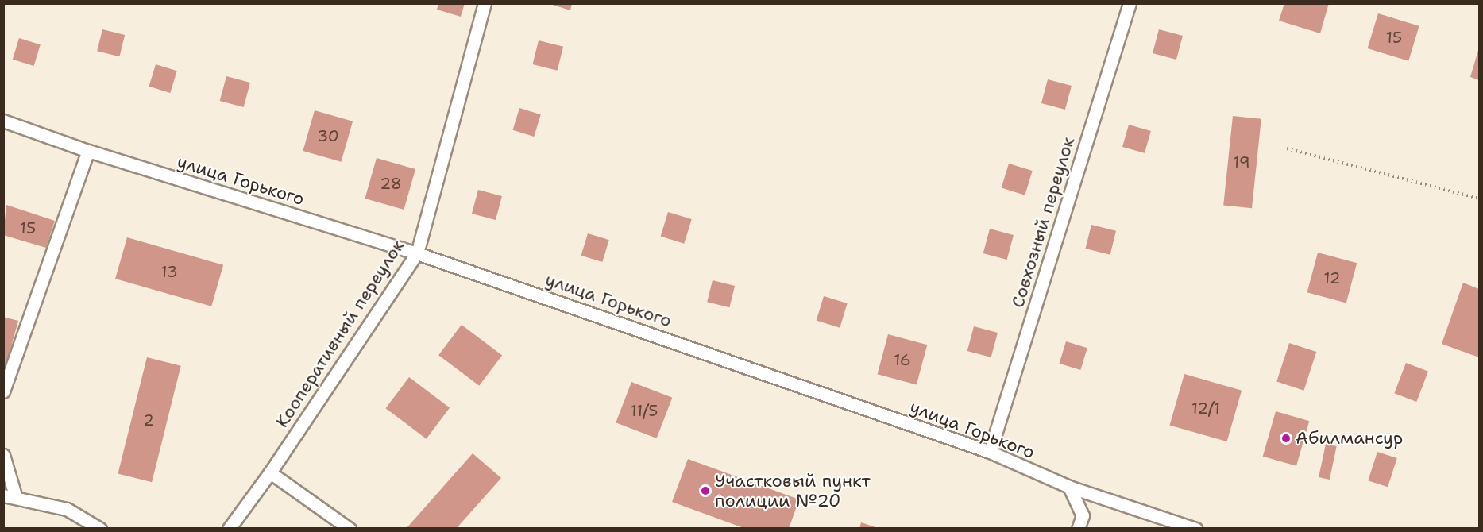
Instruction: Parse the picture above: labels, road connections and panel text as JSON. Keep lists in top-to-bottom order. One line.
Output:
{"streets":{"lane":["улица Горького","Совхозный переулок","Кооперативный переулок"]},"crossings":[["улица Горького","Совхозный переулок"],["улица Горького","Кооперативный переулок"]],"places":["Абилмансур","Участковый пункт полиции №20"],"house_numbers":["15","30","19","28","15","13","12","16","12/1","11/5","2"]}
